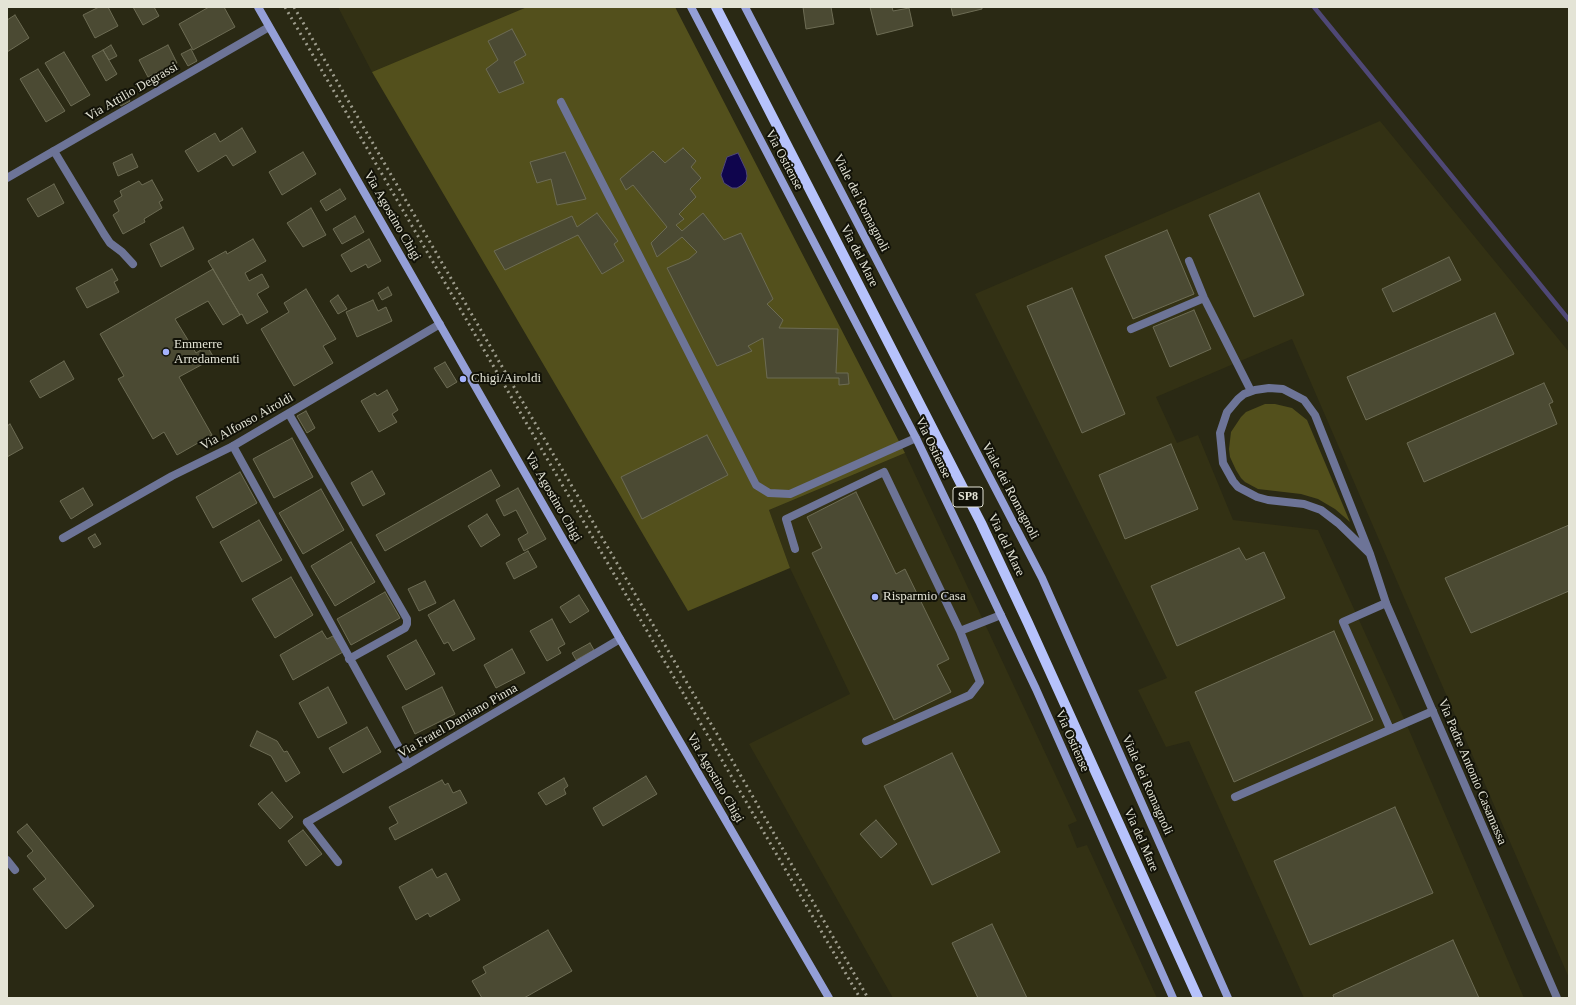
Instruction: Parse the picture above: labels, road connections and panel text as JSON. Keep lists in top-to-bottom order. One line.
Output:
{"streets":{"main road":["Via Ostiense","Viale dei Romagnoli","Via Agostino Chigi","Via del Mare","SP8"],"street":["Via Attilio Degrassi","Via Alfonso Airoldi","Via Fratel Damiano Pinna","Via Padre Antonio Casamassa"]},"crossings":[["Via Attilio Degrassi","Via Agostino Chigi"],["Via Agostino Chigi","Via Alfonso Airoldi"],["Via Agostino Chigi","Via Fratel Damiano Pinna"]],"places":["Emmerre Arredamenti","Chigi/Airoldi","Risparmio Casa"]}
